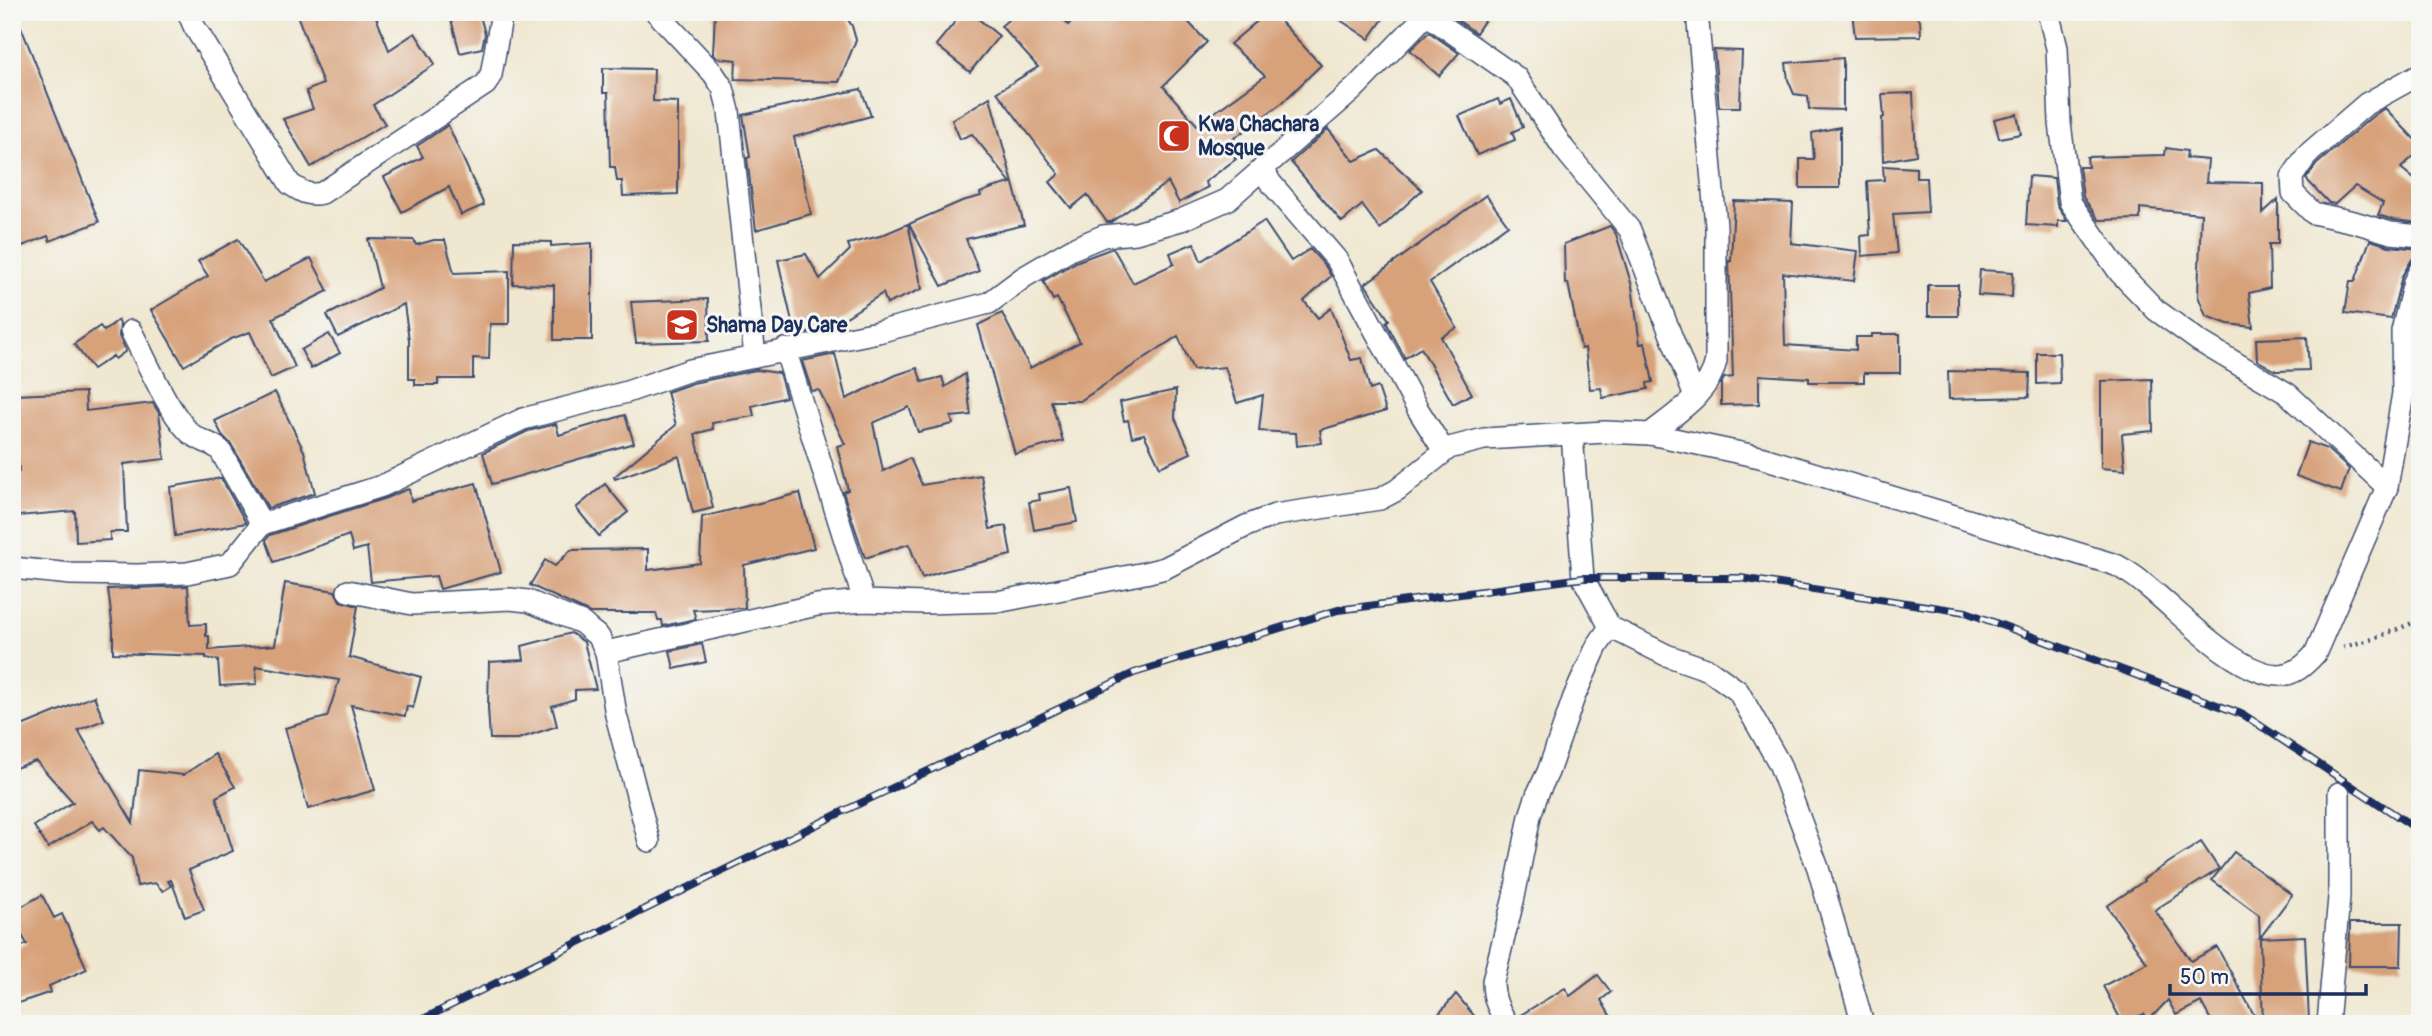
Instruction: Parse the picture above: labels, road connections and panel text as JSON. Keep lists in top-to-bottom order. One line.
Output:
{"places":{"mosque":["Kwa Chachara Mosque"],"school or university":["Shama Day Care"]},"scale_bar":"50 m"}
